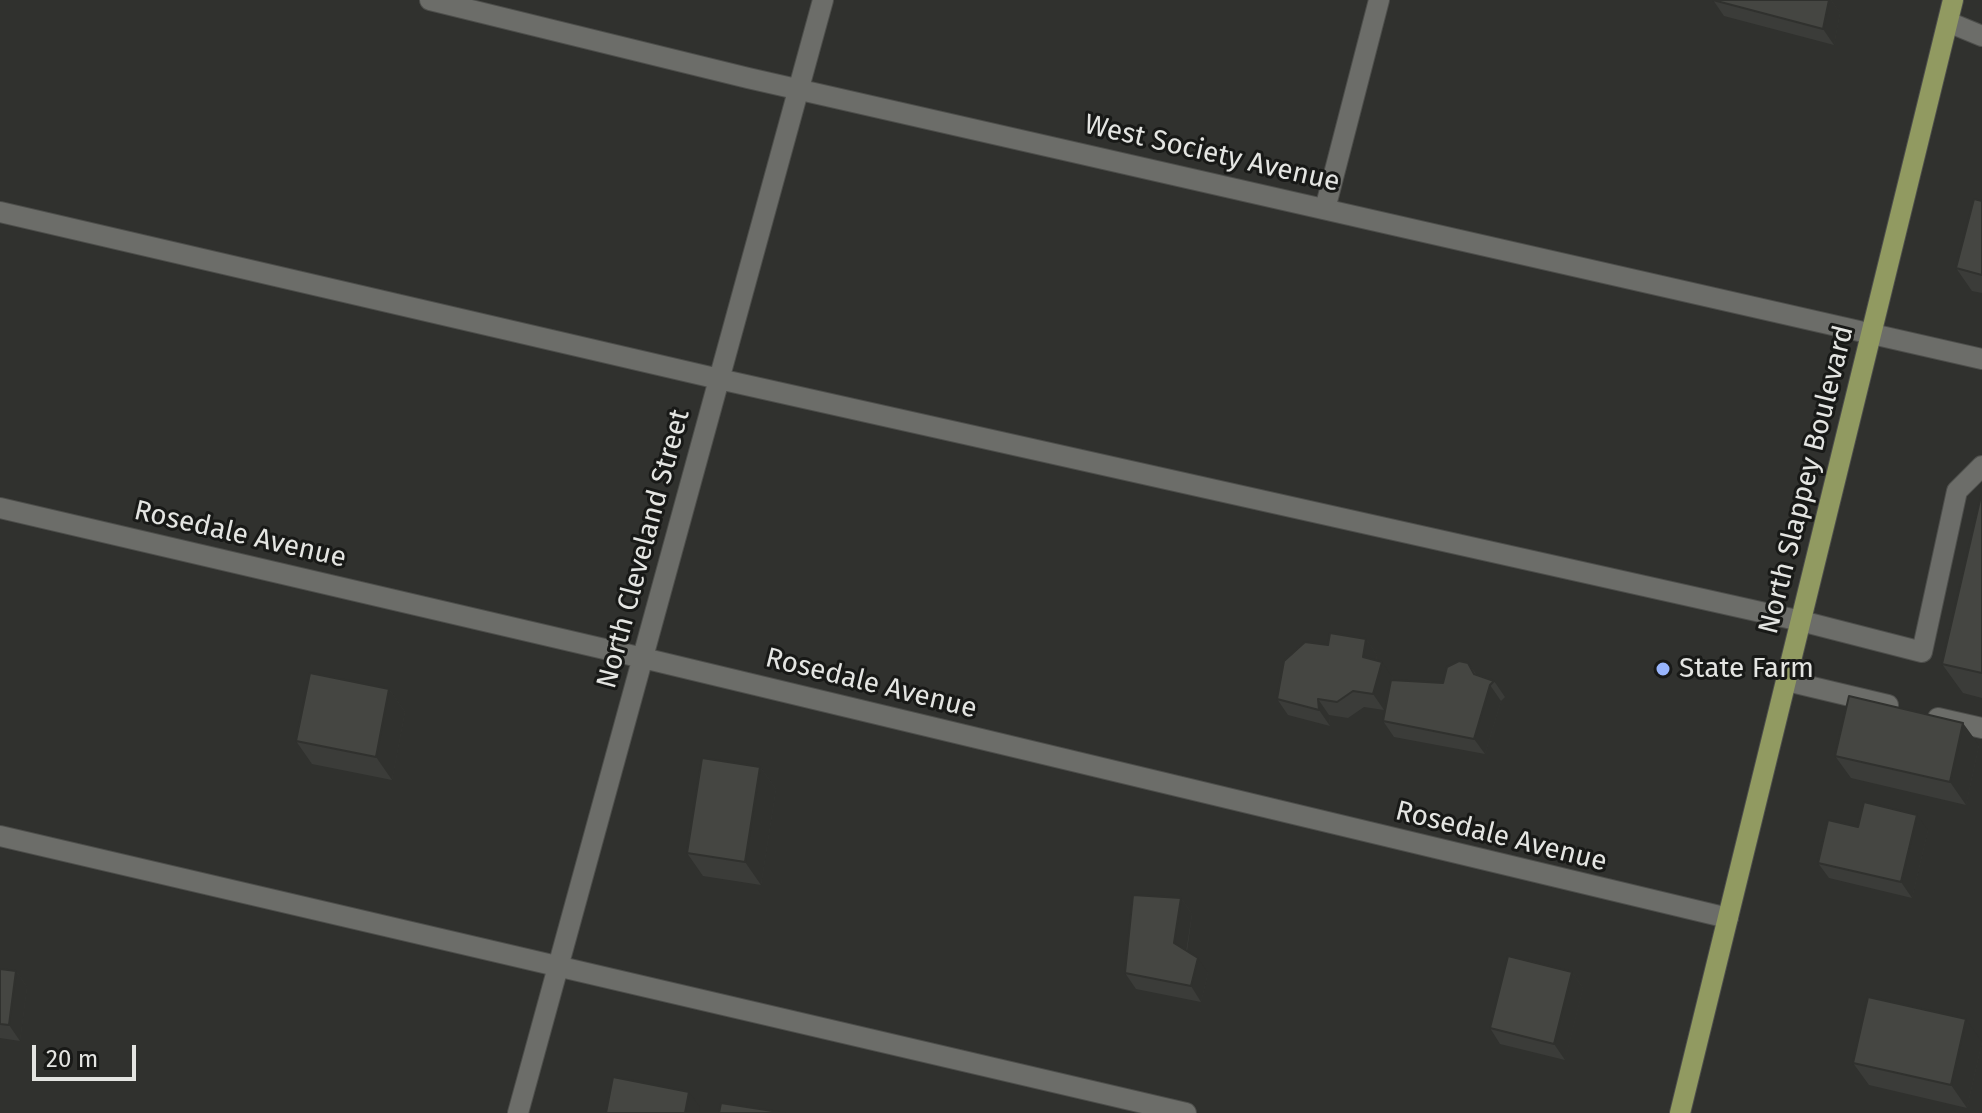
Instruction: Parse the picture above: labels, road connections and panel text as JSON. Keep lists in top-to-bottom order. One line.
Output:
{"streets":{"main road":["North Slappey Boulevard"],"street":["West Society Avenue","Rosedale Avenue","North Cleveland Street"]},"crossings":[["West Society Avenue","North Slappey Boulevard"],["West Society Avenue","North Cleveland Street"],["North Slappey Boulevard","Rosedale Avenue"],["Rosedale Avenue","North Cleveland Street"]],"places":["State Farm"],"scale_bar":"20 m"}
